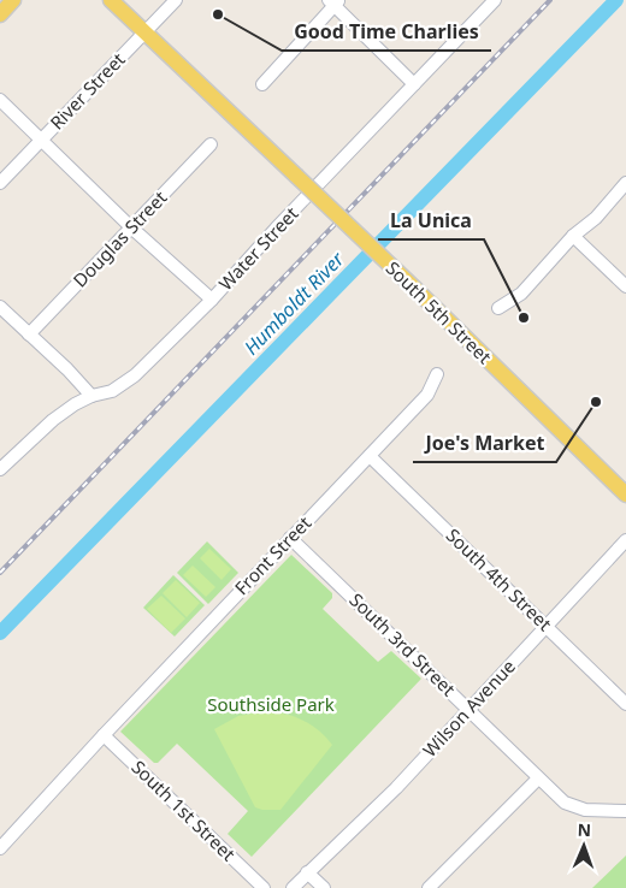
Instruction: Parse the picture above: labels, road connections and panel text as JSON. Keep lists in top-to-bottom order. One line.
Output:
{"streets":{"main road":["South 5th Street"],"street":["River Street","Douglas Street","Water Street","Front Street","South 4th Street","South 3rd Street","Wilson Avenue","South 1st Street"]},"crossings":[["River Street","South 5th Street"],["Front Street","South 4th Street"],["Front Street","South 3rd Street"],["Front Street","South 1st Street"],["South 4th Street","Wilson Avenue"],["South 3rd Street","Wilson Avenue"]],"water":["Humboldt River"],"parks":["Southside Park"],"places":["Good Time Charlies","La Unica","Joe's Market"],"north":"top"}
